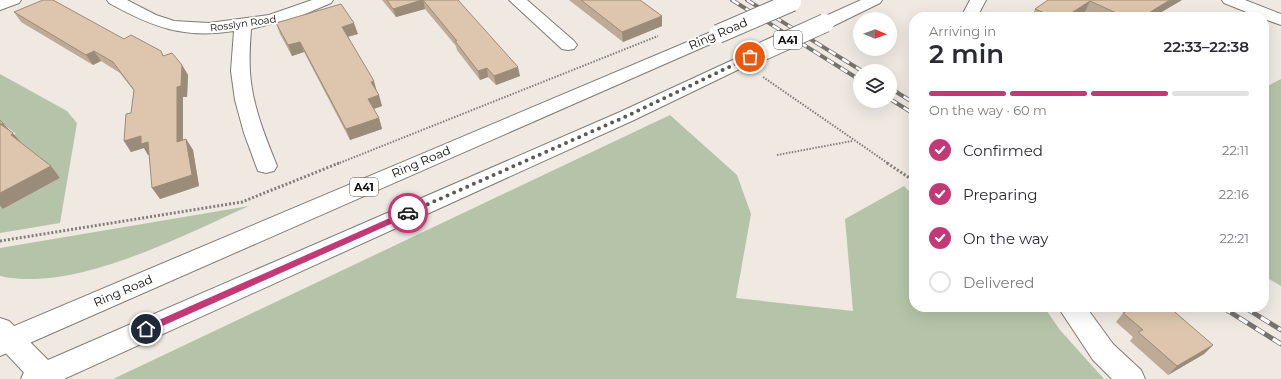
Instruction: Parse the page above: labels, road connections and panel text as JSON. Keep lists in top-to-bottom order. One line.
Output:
{"streets":{"main road":["Rosslyn Road","Ring Road","A41"]},"north":"right","page":{"heading":["2 min","Arriving in","22:33–22:38"],"bar":"On the way · 60 m","list":[["Confirmed","22:11"],["Preparing","22:16"],["On the way","22:21"],"Delivered"]}}
